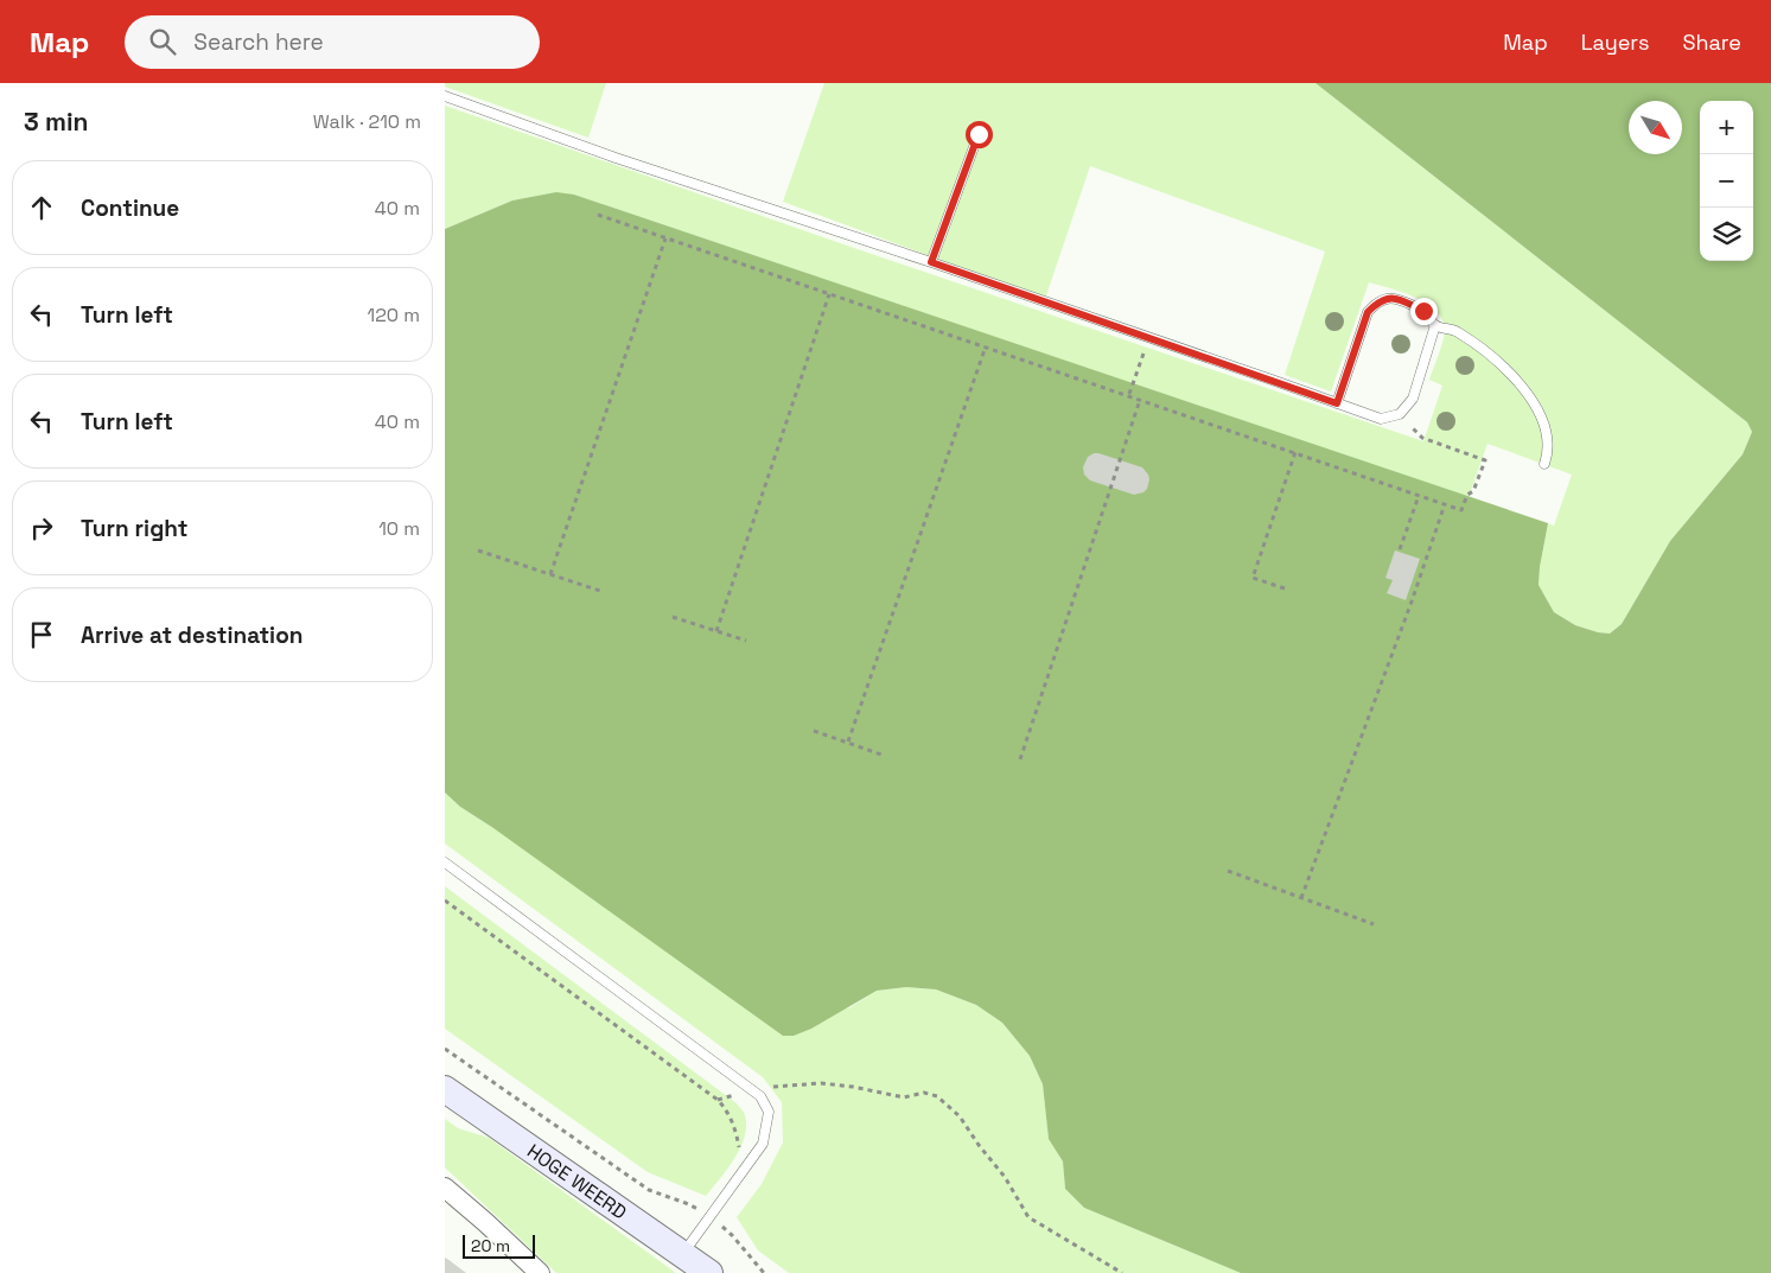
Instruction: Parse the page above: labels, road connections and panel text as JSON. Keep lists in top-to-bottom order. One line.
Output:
{"streets":{"main road":["HOGE WEERD"]},"scale_bar":"20 m","north":"bottom right","page":{"header":"Map","search":"Search here","nav":["Map","Layers","Share"],"heading":["3 min","Walk · 210 m"],"map_buttons":["+","−"],"list":[["Continue","40 m"],["Turn left","120 m"],["Turn left","40 m"],["Turn right","10 m"],"Arrive at destination"],"scale":"20 m"}}
